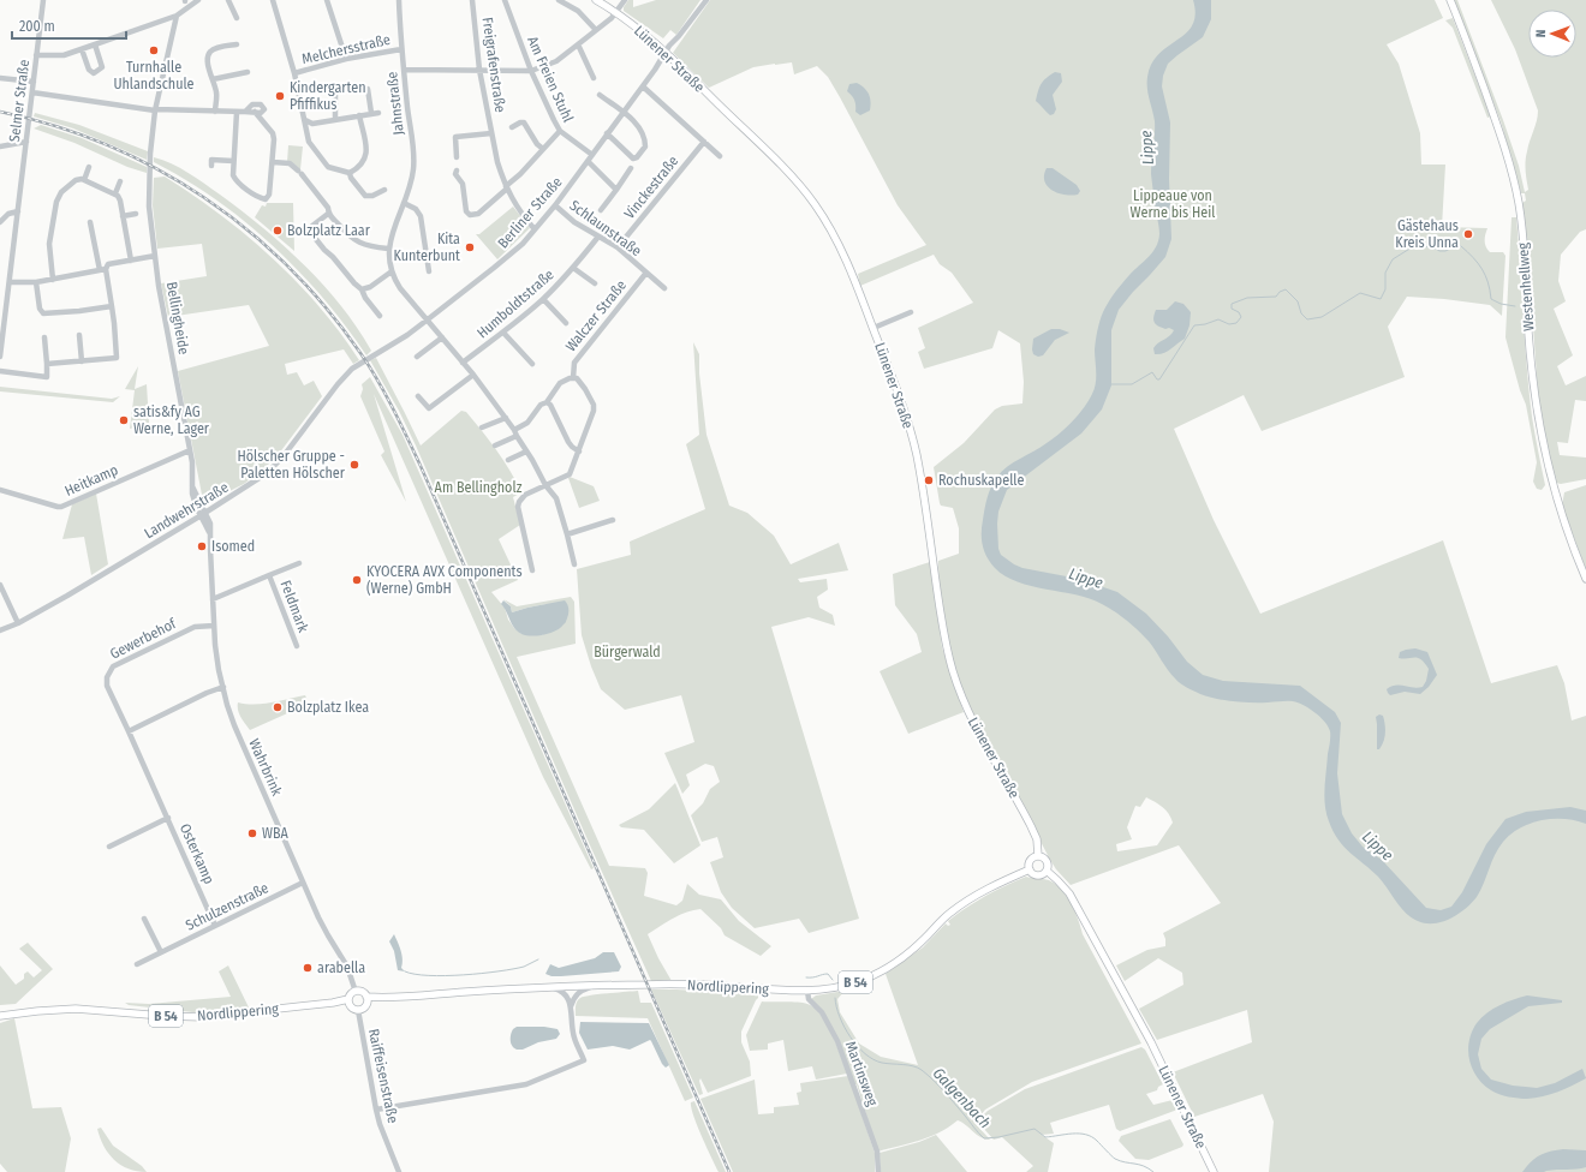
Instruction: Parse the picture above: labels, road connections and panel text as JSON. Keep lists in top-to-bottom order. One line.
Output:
{"streets":{"main road":["Lünener Straße","Westenhellweg","B 54","Nordlippering"],"street":["Melchersstraße","Freigrafenstraße","Am Freien Stuhl","Selmer Straße","Jahnstraße","Vinckestraße","Berliner Straße","Schlaunstraße","Humboldtstraße","Walczer Straße","Bellingheide","Heitkamp","Landwehrstraße","Feldmark","Gewerbehof","Wahrbrink","Osterkamp","Schulzenstraße","Martinsweg","Raiffeisenstraße"]},"crossings":[["Melchersstraße","Jahnstraße"],["Lünener Straße","Berliner Straße"],["Lünener Straße","Nordlippering"],["Freigrafenstraße","Berliner Straße"],["Am Freien Stuhl","Berliner Straße"],["Jahnstraße","Berliner Straße"],["Vinckestraße","Schlaunstraße"],["Berliner Straße","Schlaunstraße"],["Berliner Straße","Landwehrstraße"],["Schlaunstraße","Humboldtstraße"],["Schlaunstraße","Walczer Straße"],["Bellingheide","Heitkamp"],["Bellingheide","Landwehrstraße"],["Bellingheide","Wahrbrink"],["Landwehrstraße","Wahrbrink"],["Feldmark","Wahrbrink"],["Gewerbehof","Wahrbrink"],["Gewerbehof","Osterkamp"],["Wahrbrink","Schulzenstraße"],["Wahrbrink","Nordlippering"],["Wahrbrink","Raiffeisenstraße"],["Osterkamp","Schulzenstraße"],["Nordlippering","Martinsweg"],["Nordlippering","Raiffeisenstraße"]],"water":["Lippe","Galgenbach"],"parks":["Lippeaue von Werne bis Heil","Am Bellingholz","Bürgerwald"],"places":["Turnhalle Uhlandschule","Kindergarten Pfiffikus","Bolzplatz Laar","Gästehaus Kreis Unna","Kita Kunterbunt","satis&fy AG Werne, Lager","Hölscher Gruppe - Paletten Hölscher","Rochuskapelle","Isomed","KYOCERA AVX Components (Werne) GmbH","Bolzplatz Ikea","WBA","arabella"],"scale_bar":"200 m","north":"left"}
